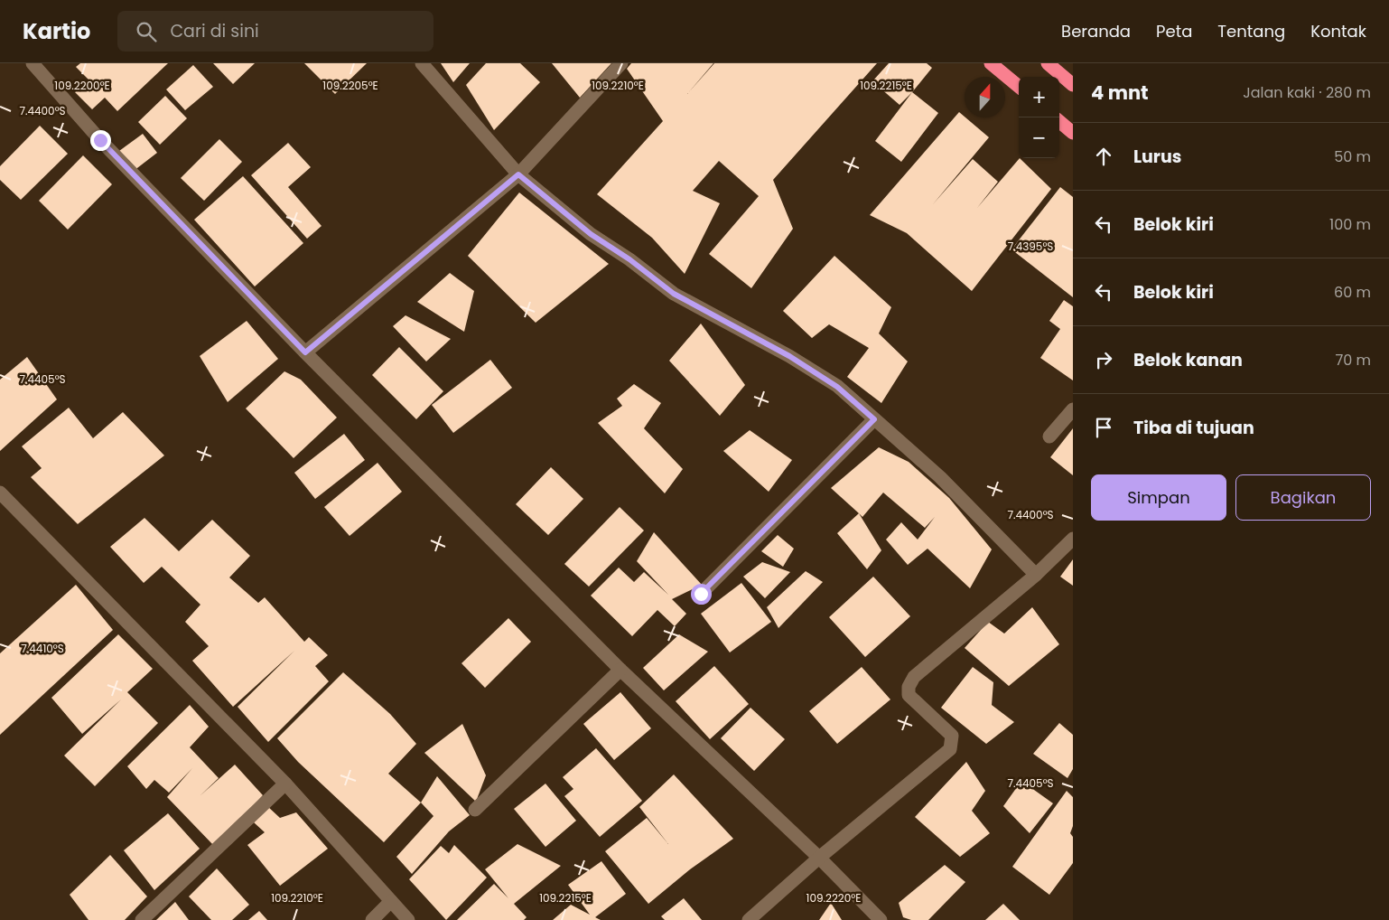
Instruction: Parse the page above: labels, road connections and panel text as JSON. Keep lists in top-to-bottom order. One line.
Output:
{"north":"top","page":{"header":"Kartio","search":"Cari di sini","nav":["Beranda","Peta","Tentang","Kontak"],"heading":["4 mnt","Jalan kaki · 280 m"],"map_buttons":["+","−"],"list":[["Lurus","50 m"],["Belok kiri","100 m"],["Belok kiri","60 m"],["Belok kanan","70 m"],"Tiba di tujuan"],"buttons":["Simpan","Bagikan"]},"coordinates":["109.2200°E","109.2205°E","109.2210°E","109.2215°E","7.4400°S","7.4395°S","7.4405°S","7.4410°S","109.2220°E"]}
